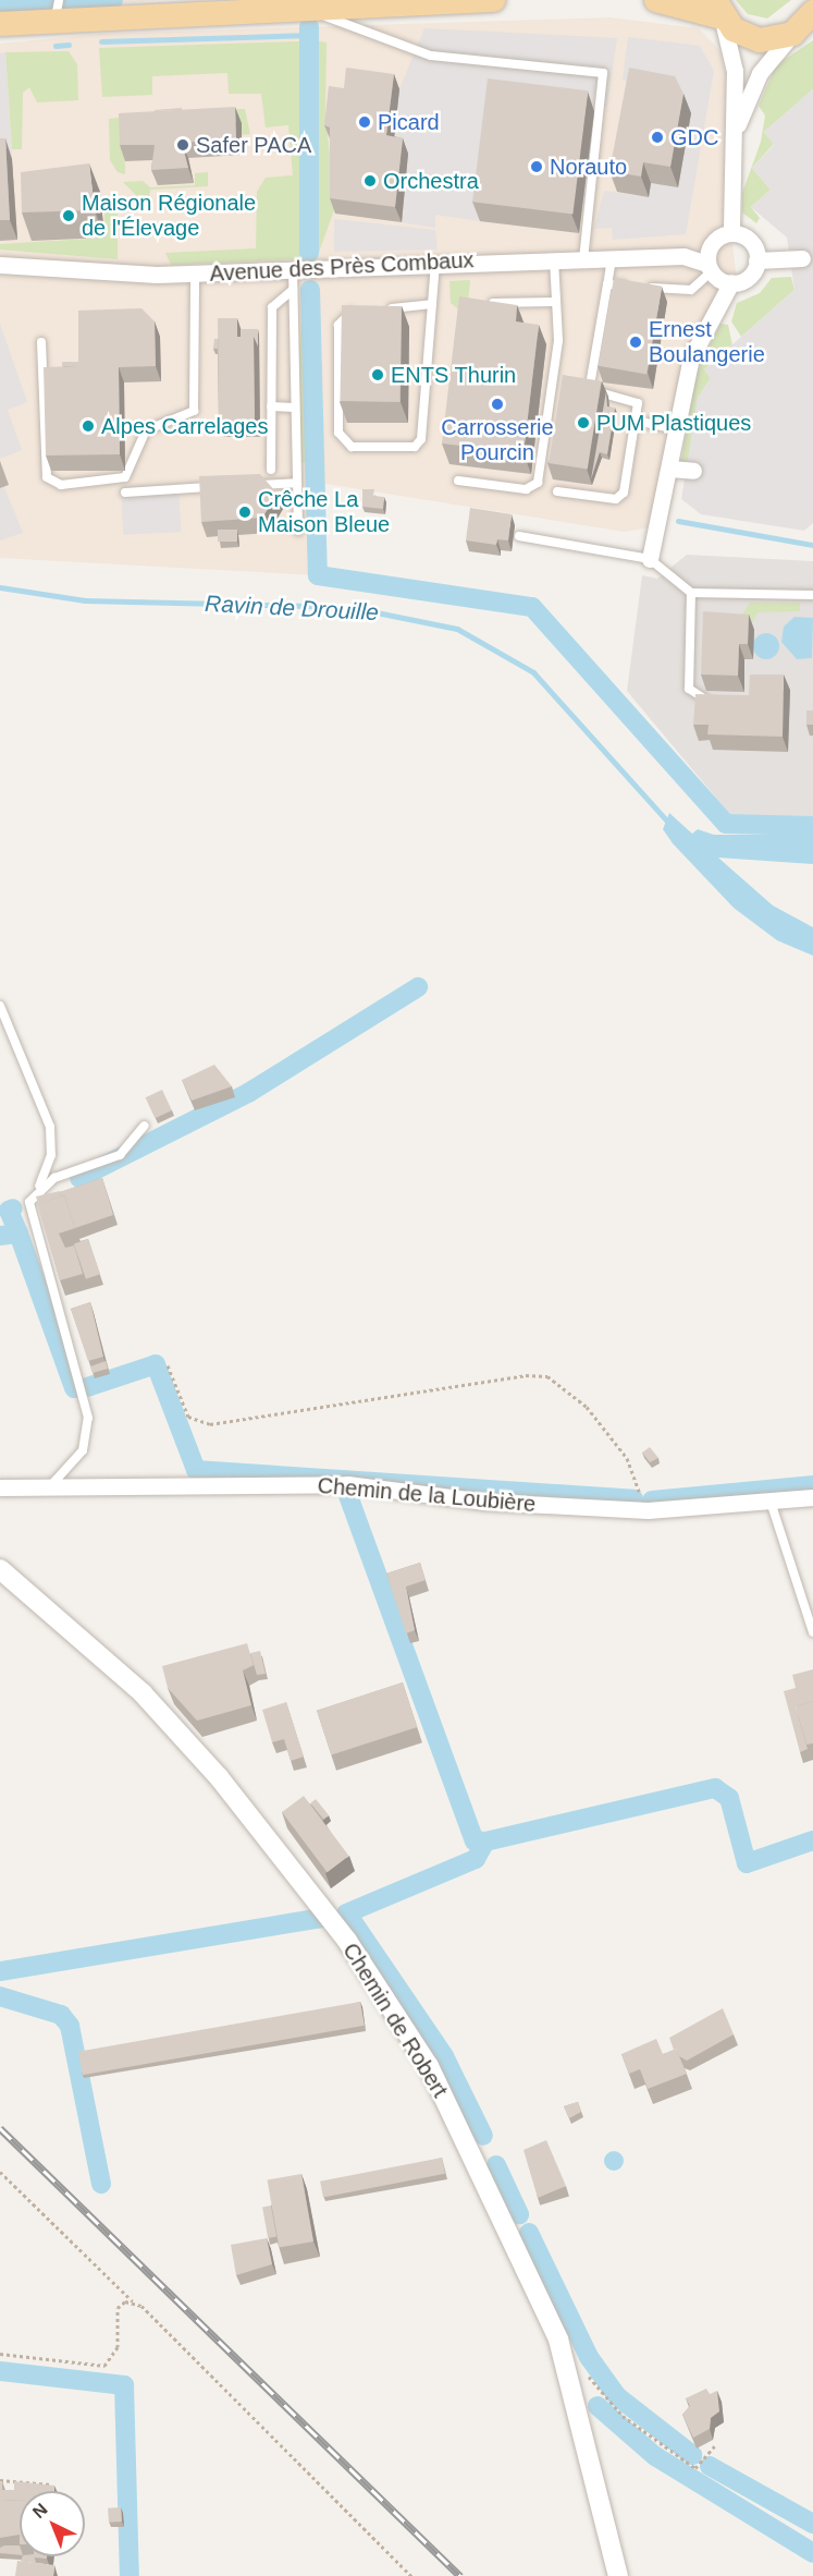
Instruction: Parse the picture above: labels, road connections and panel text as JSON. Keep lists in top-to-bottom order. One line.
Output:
{"streets":{"street":["Avenue des Près Combaux","Chemin de la Loubière","Chemin de Robert"]},"water":["Ravin de Drouille"],"places":["Picard","GDC","Safer PACA","Norauto","Orchestra","Maison Régionale de l'Élevage","Ernest Boulangerie","ENTS Thurin","Carrosserie Pourcin","PUM Plastiques","Alpes Carrelages","Crêche La Maison Bleue"],"north":"top left"}
